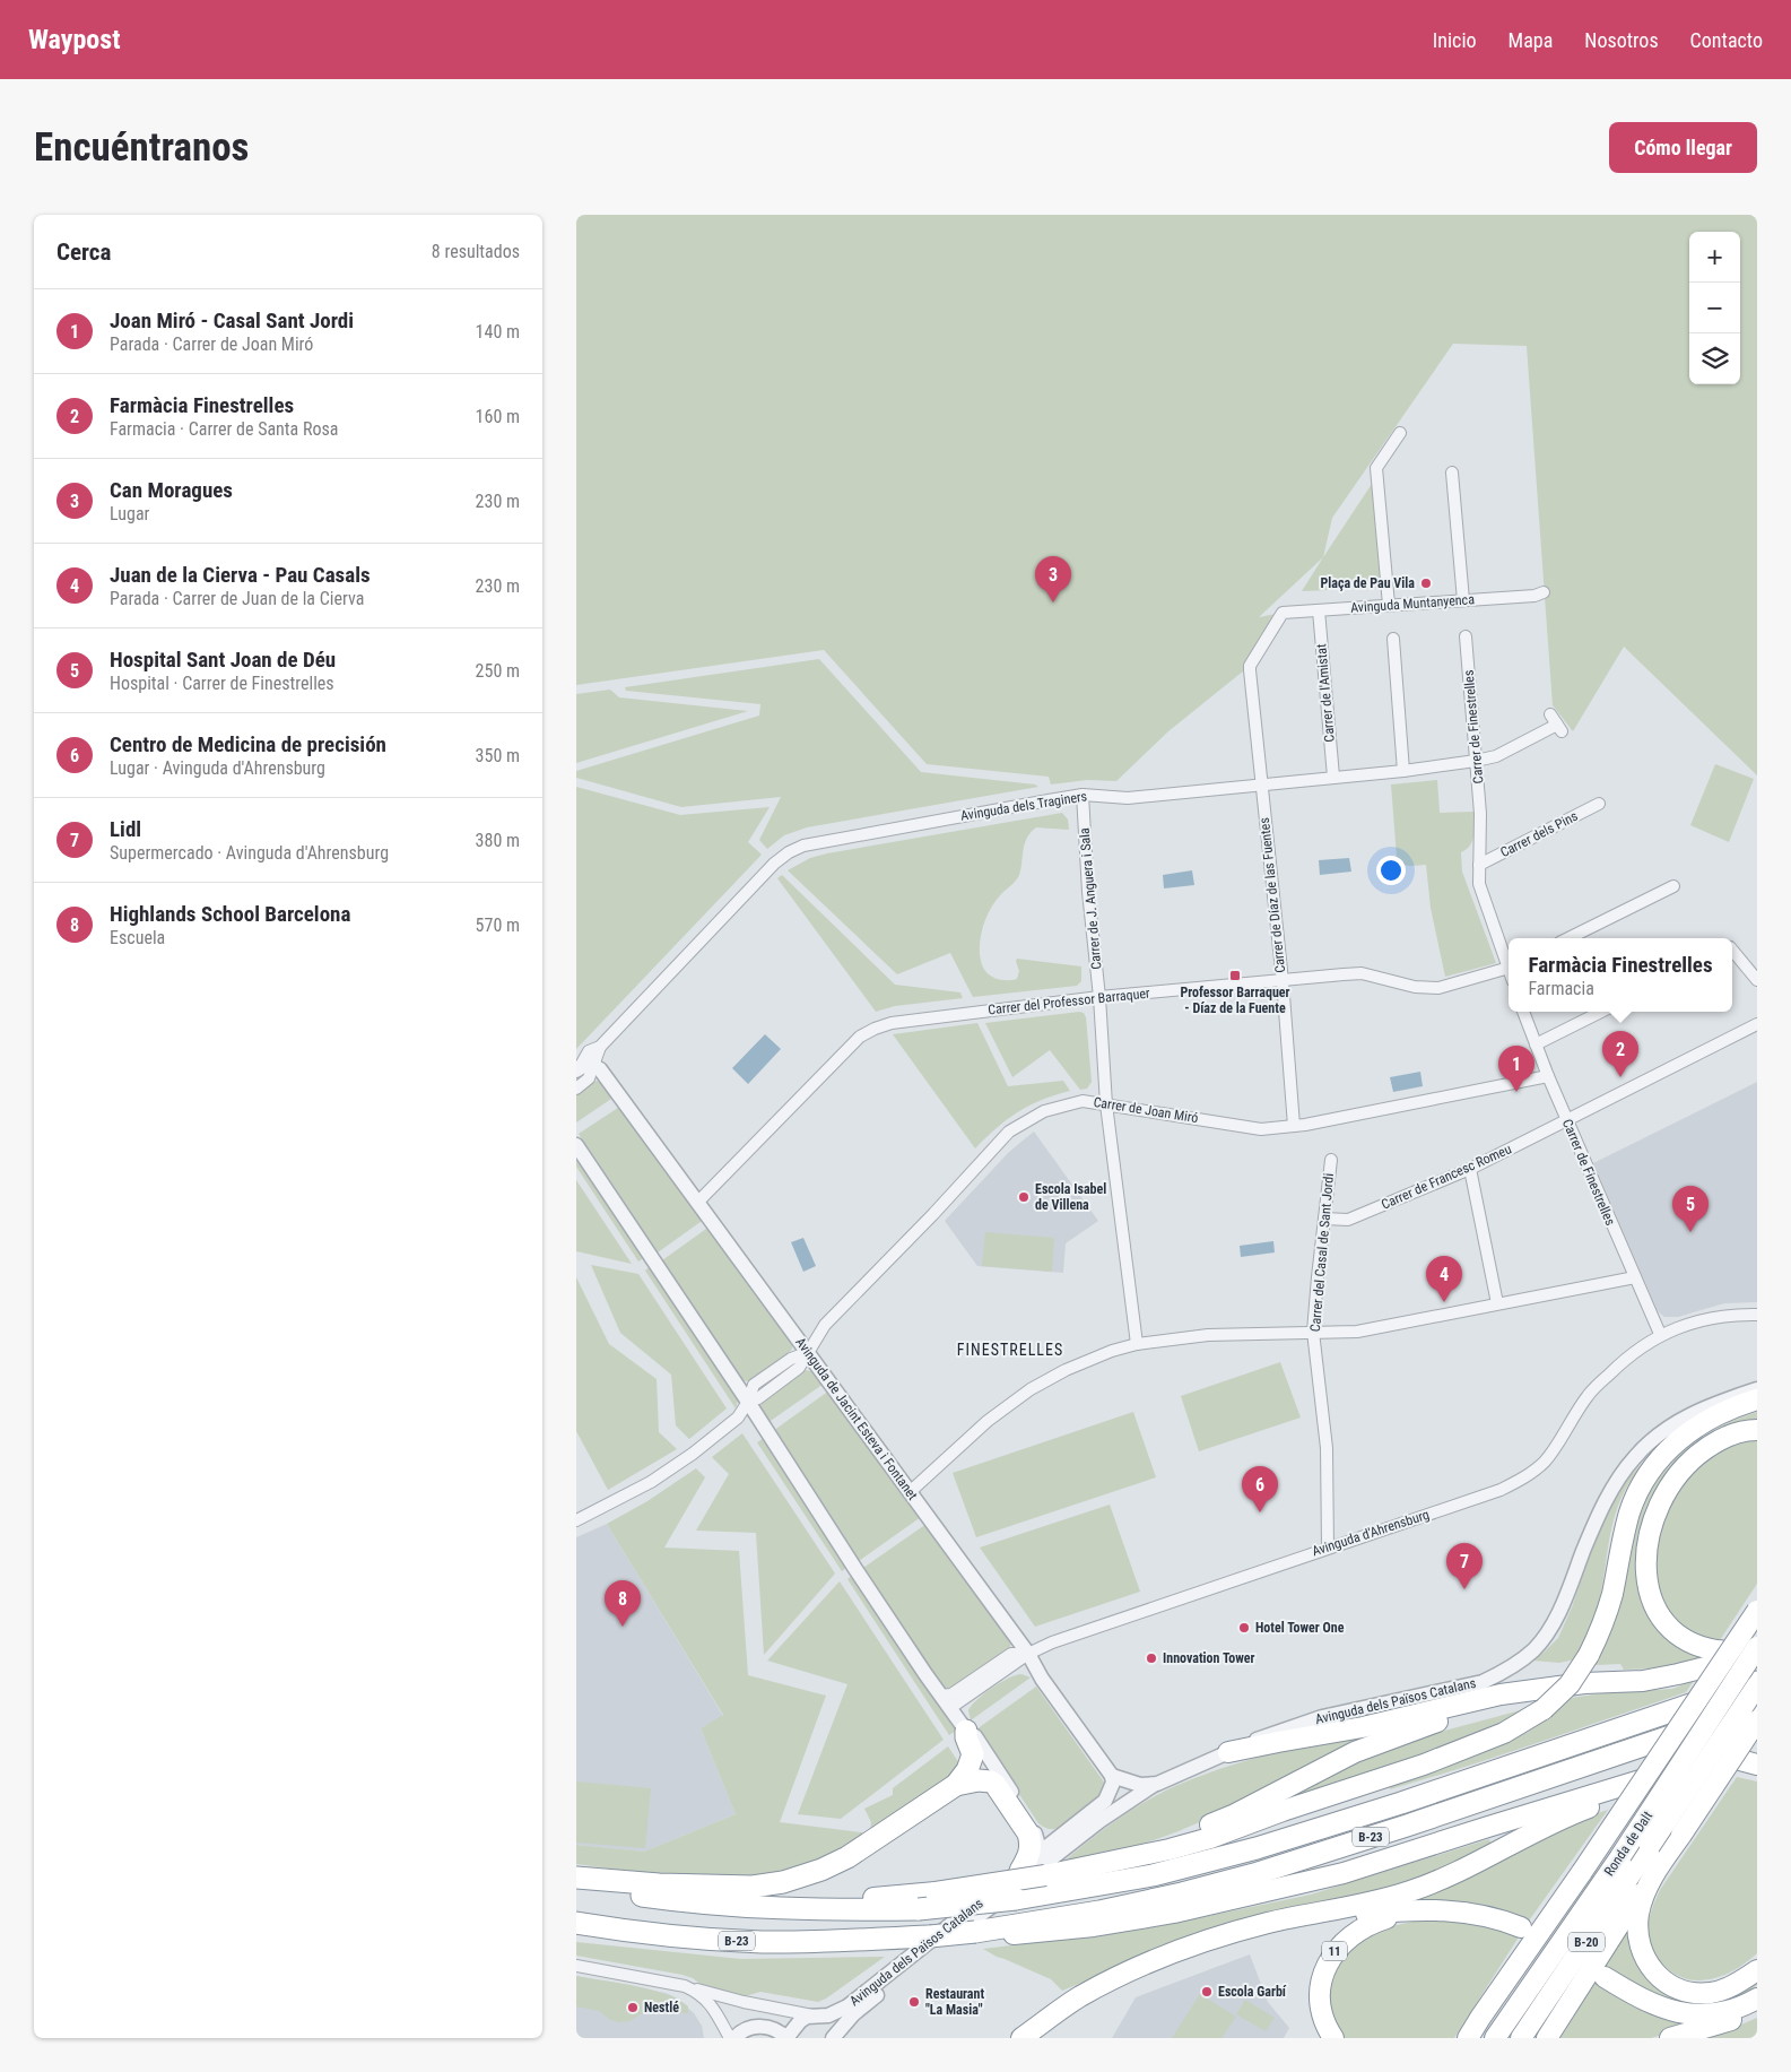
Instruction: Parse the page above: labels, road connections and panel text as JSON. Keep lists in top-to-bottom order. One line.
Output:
{"streets":{"highway":["B-23","Ronda de Dalt","B-20","11"],"street":["Avinguda Muntanyenca","Carrer de l'Amistat","Carrer de Finestrelles","Avinguda dels Traginers","Carrer dels Pins","Carrer de Díaz de las Fuentes","Carrer de J. Anguera i Sala","Carrer del Professor Barraquer","Carrer de Joan Miró","Carrer de Francesc Romeu","Carrer del Casal de Sant Jordi","Avinguda de Jacint Esteva i Fontanet","Avinguda d'Ahrensburg","Avinguda dels Països Catalans"]},"crossings":[["Avinguda Muntanyenca","Carrer de l'Amistat"],["Avinguda Muntanyenca","Carrer de Díaz de las Fuentes"],["Carrer de l'Amistat","Avinguda dels Traginers"],["Carrer de Finestrelles","Avinguda dels Traginers"],["Carrer de Finestrelles","Carrer dels Pins"],["Carrer de Finestrelles","Carrer de Joan Miró"],["Carrer de Finestrelles","Carrer de Francesc Romeu"],["Carrer de Finestrelles","Avinguda d'Ahrensburg"],["Avinguda dels Traginers","Carrer de Díaz de las Fuentes"],["Avinguda dels Traginers","Carrer de J. Anguera i Sala"],["Avinguda dels Traginers","Avinguda de Jacint Esteva i Fontanet"],["Carrer de Díaz de las Fuentes","Carrer del Professor Barraquer"],["Carrer de Díaz de las Fuentes","Carrer de Joan Miró"],["Carrer de J. Anguera i Sala","Carrer del Professor Barraquer"],["Carrer de J. Anguera i Sala","Carrer de Joan Miró"],["Carrer del Professor Barraquer","Avinguda de Jacint Esteva i Fontanet"],["Carrer de Joan Miró","Avinguda de Jacint Esteva i Fontanet"],["Carrer de Francesc Romeu","Carrer del Casal de Sant Jordi"],["Carrer del Casal de Sant Jordi","Avinguda d'Ahrensburg"],["Avinguda de Jacint Esteva i Fontanet","Avinguda d'Ahrensburg"],["Avinguda de Jacint Esteva i Fontanet","Avinguda dels Països Catalans"],["B-23","Ronda de Dalt"]],"districts":["FINESTRELLES"],"places":{"other":["Plaça de Pau Vila","Escola Isabel de Villena","Hotel Tower One","Innovation Tower","Escola Garbí","Restaurant \"La Masia\"","Nestlé"],"transit":["Professor Barraquer - Díaz de la Fuente"]},"page":{"header":"Waypost","nav":["Inicio","Mapa","Nosotros","Contacto"],"buttons":"Cómo llegar","title":"Encuéntranos","heading":["Cerca","8 resultados"],"map_buttons":["+","−"],"list":[{"mark":"1","name":"Joan Miró - Casal Sant Jordi","note":"Parada · Carrer de Joan Miró","value":"140 m"},{"mark":"2","name":"Farmàcia Finestrelles","note":"Farmacia · Carrer de Santa Rosa","value":"160 m"},{"mark":"3","name":"Can Moragues","note":"Lugar","value":"230 m"},{"mark":"4","name":"Juan de la Cierva - Pau Casals","note":"Parada · Carrer de Juan de la Cierva","value":"230 m"},{"mark":"5","name":"Hospital Sant Joan de Déu","note":"Hospital · Carrer de Finestrelles","value":"250 m"},{"mark":"6","name":"Centro de Medicina de precisión","note":"Lugar · Avinguda d'Ahrensburg","value":"350 m"},{"mark":"7","name":"Lidl","note":"Supermercado · Avinguda d'Ahrensburg","value":"380 m"},{"mark":"8","name":"Highlands School Barcelona","note":"Escuela","value":"570 m"}],"pins":["3","2","1","5","4","6","7","8"],"popup":["Farmàcia Finestrelles","Farmacia"]}}
